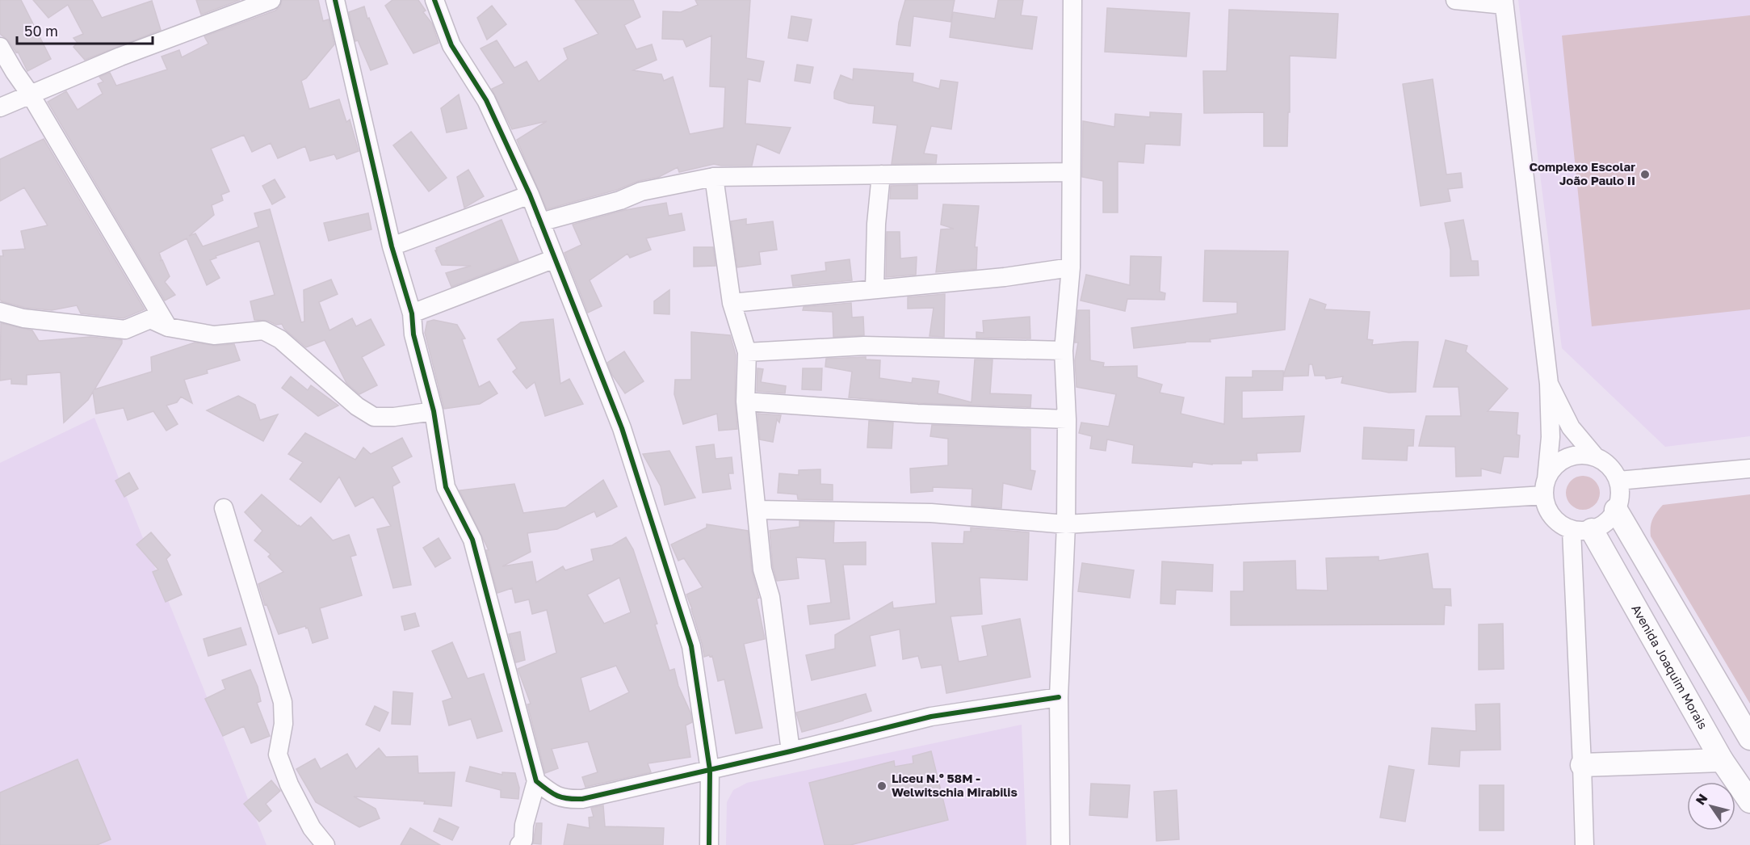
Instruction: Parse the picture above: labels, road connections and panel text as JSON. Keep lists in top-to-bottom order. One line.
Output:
{"streets":{"street":["Avenida Joaquim Morais"]},"places":["Complexo Escolar João Paulo II","Liceu N.º 58M - Welwitschia Mirabilis"],"scale_bar":"50 m","north":"top left"}
